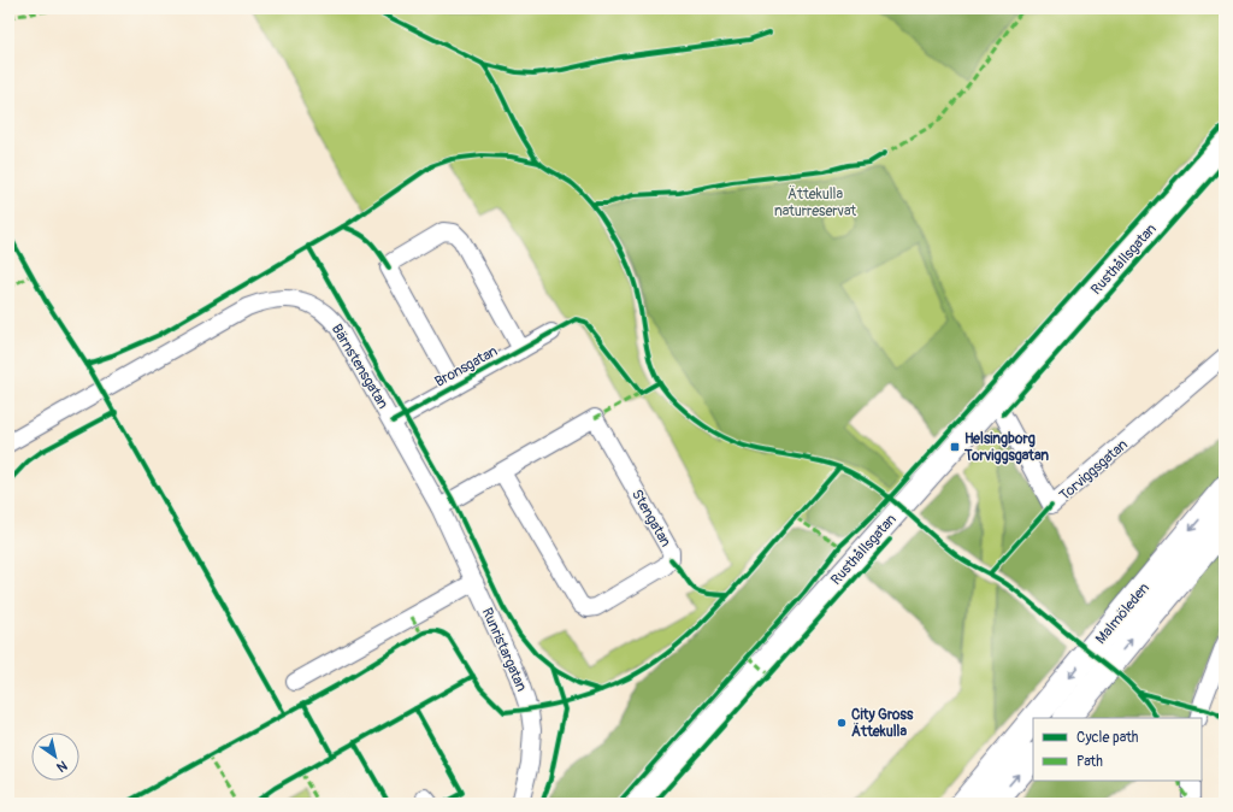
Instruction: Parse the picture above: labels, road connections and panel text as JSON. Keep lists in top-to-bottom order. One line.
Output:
{"streets":{"highway":["Malmöleden"],"main road":["Rusthållsgatan"],"street":["Bärnstensgatan","Bronsgatan","Torviggsgatan","Stengatan","Runristargatan"]},"crossings":[["Rusthållsgatan","Torviggsgatan"],["Bärnstensgatan","Bronsgatan"],["Bärnstensgatan","Stengatan"],["Bärnstensgatan","Runristargatan"]],"parks":["Ättekulla naturreservat"],"places":{"transit":["Helsingborg Torviggsgatan"],"other":["City Gross Ättekulla"]},"legend":["Cycle path","Path"],"north":"bottom right"}
